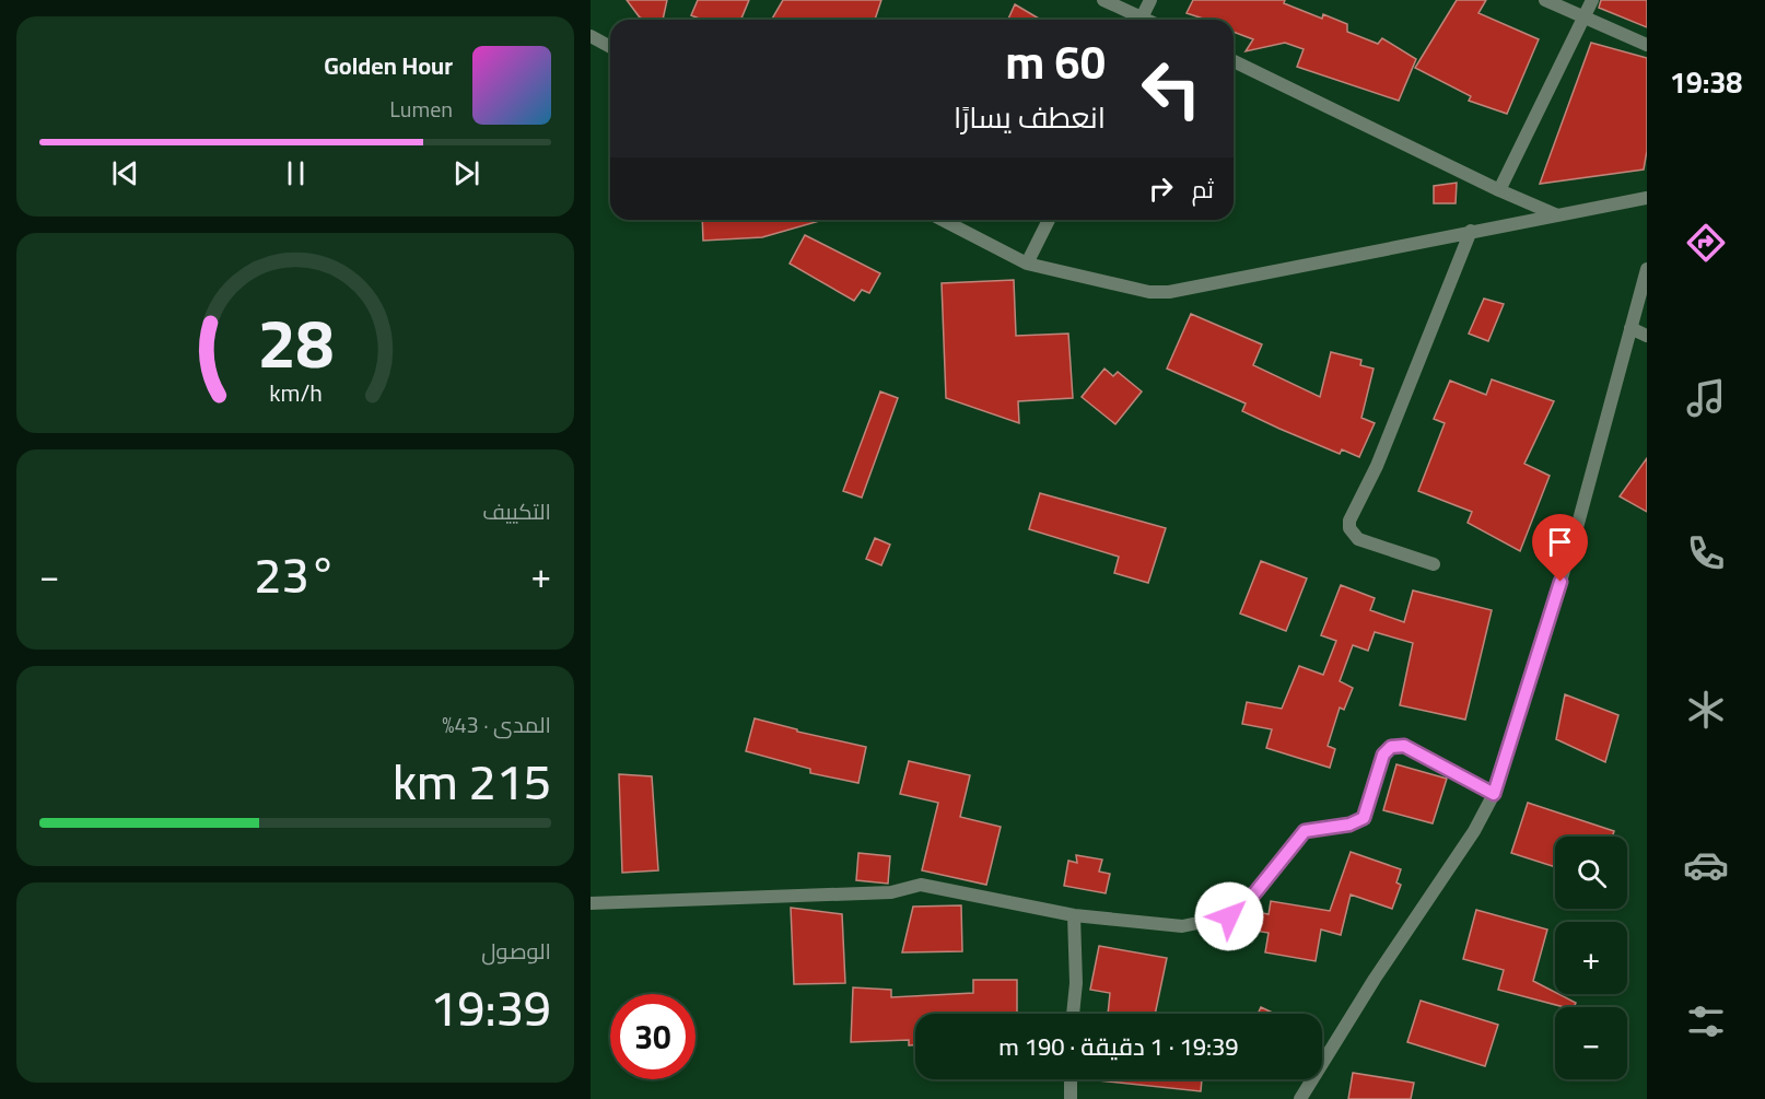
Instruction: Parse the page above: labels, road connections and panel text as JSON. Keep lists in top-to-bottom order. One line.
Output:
{"page":{"tabs":"19:38","turn":["60 m","انعطف يسارًا"],"song":["Golden Hour","Lumen"],"then":"ثم","tile":["التكييف",["المدى · 43%","215 km"],["الوصول","19:39"]],"heat":["−","23°","+"],"map_buttons":["+","−"],"limit":"30","trip":"19:39 · 1 دقيقة · 190 m","gauge":["28","km/h"]}}
